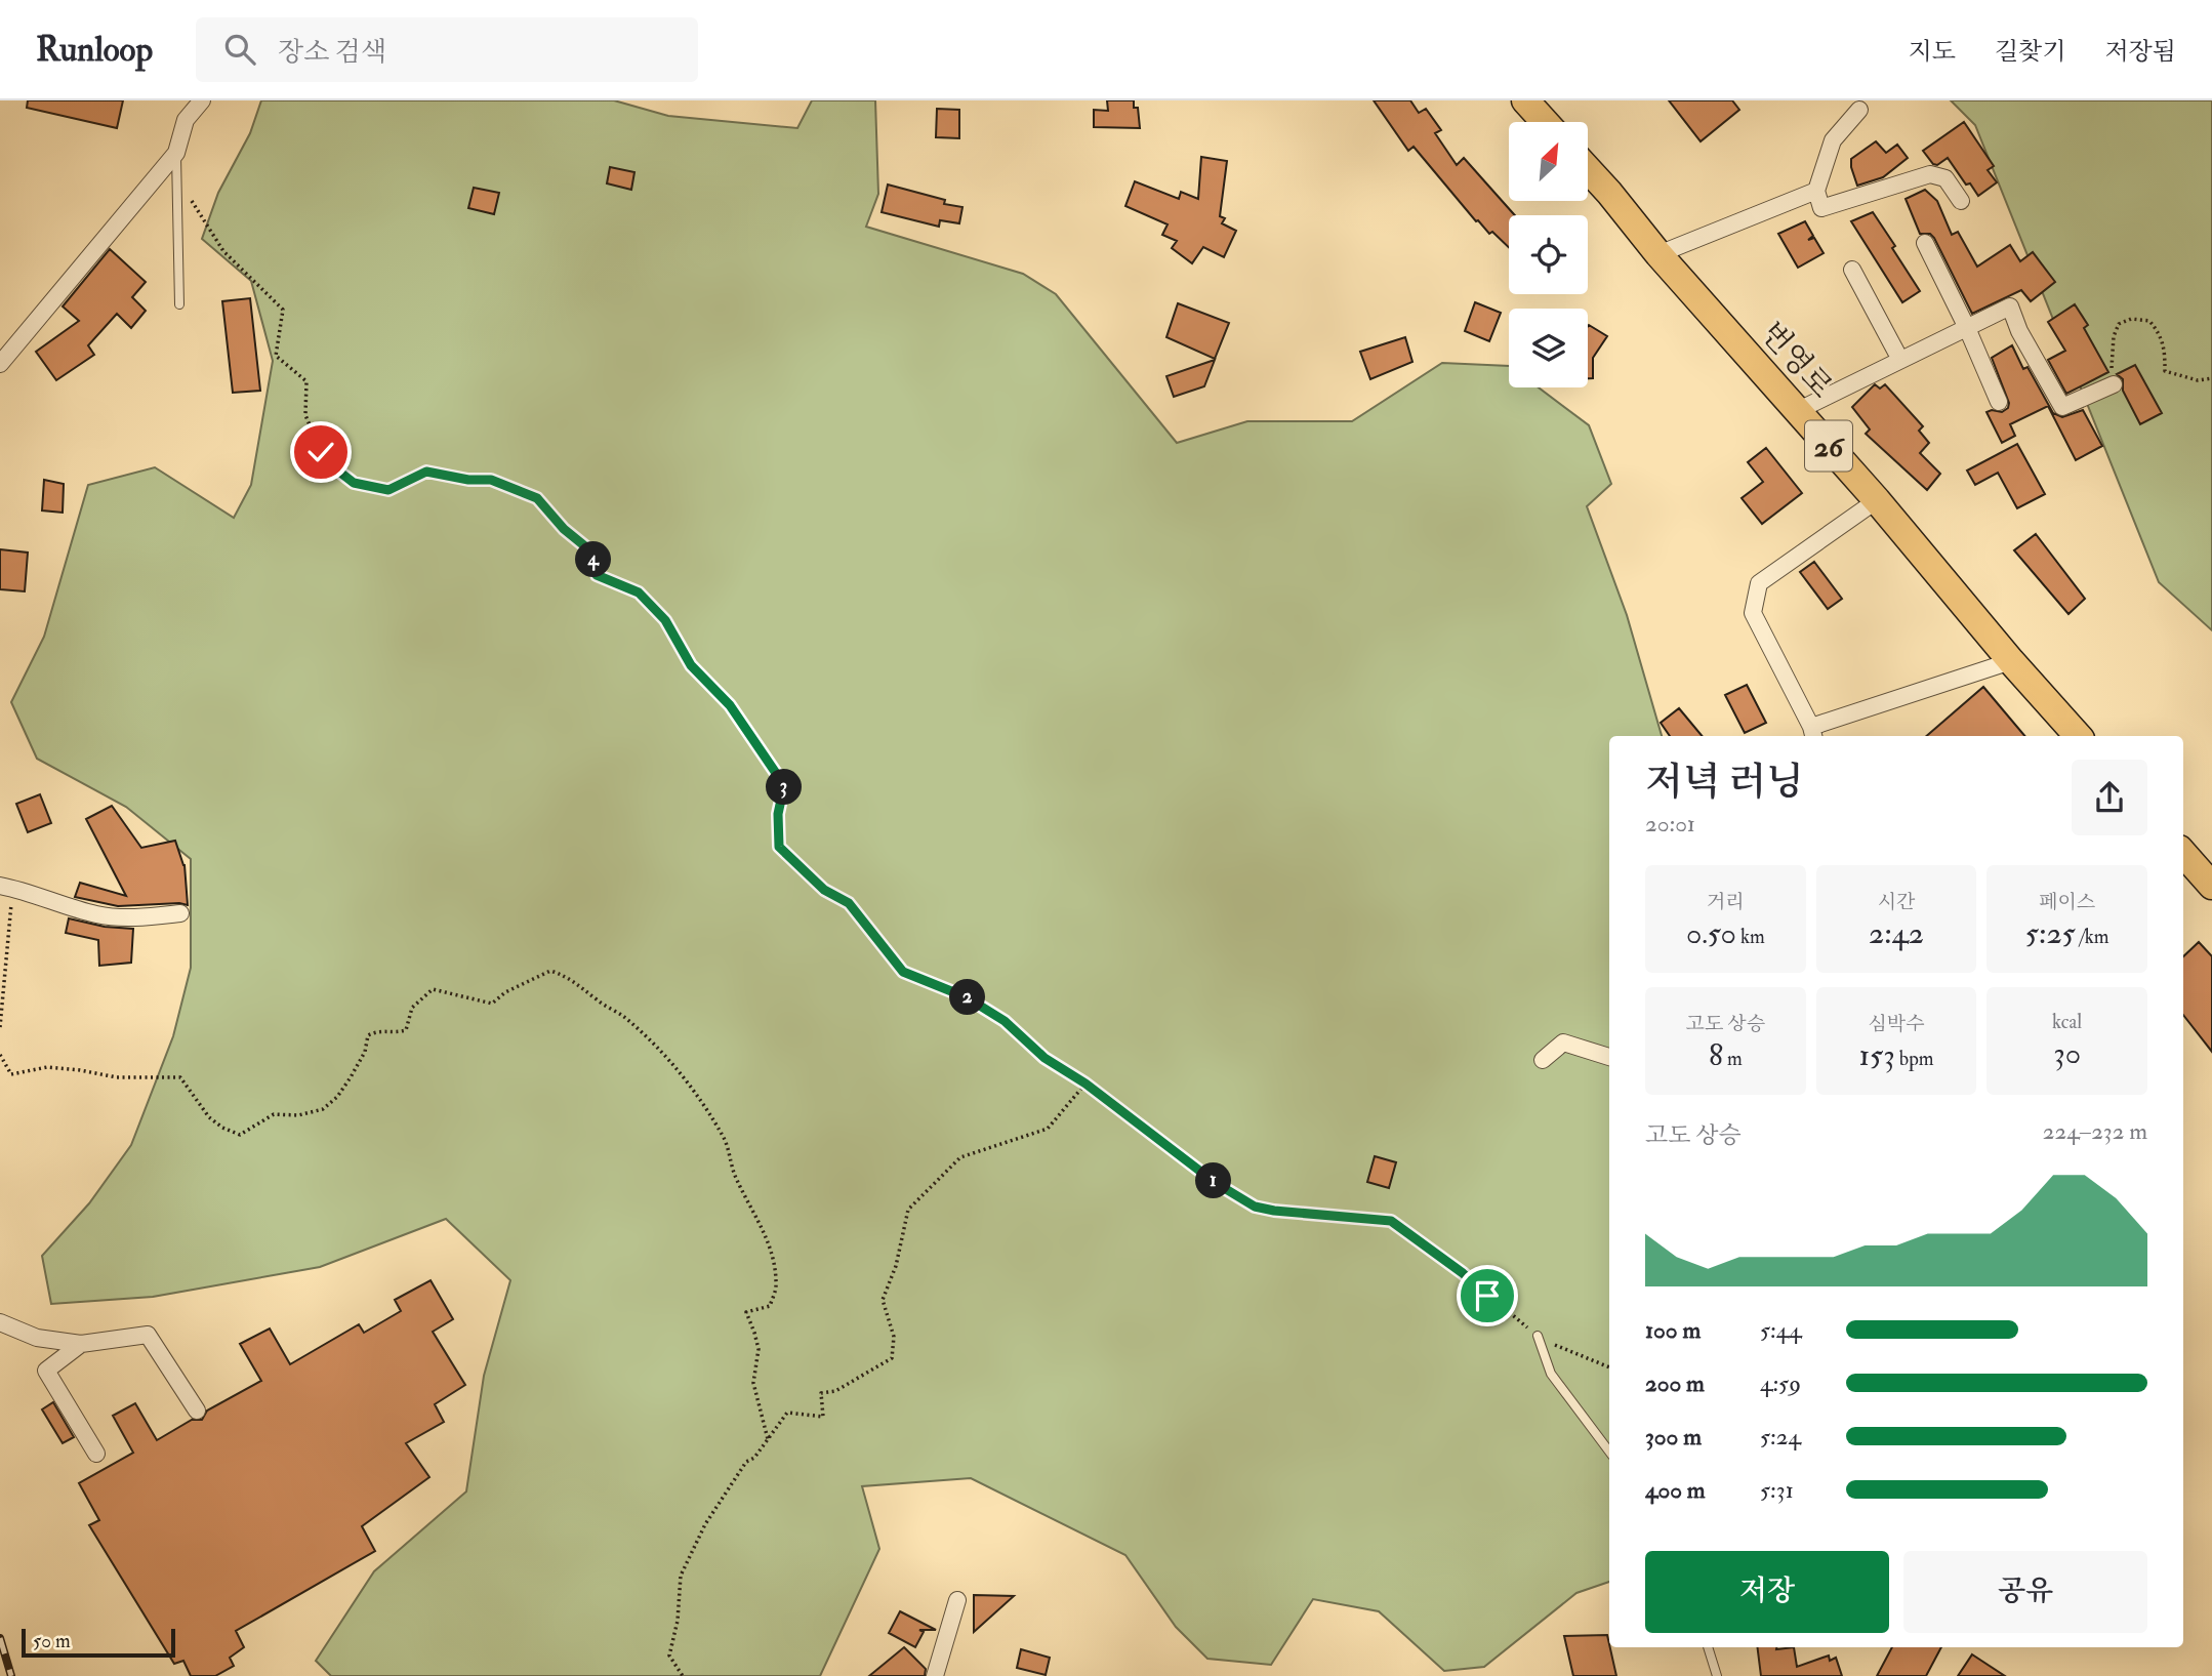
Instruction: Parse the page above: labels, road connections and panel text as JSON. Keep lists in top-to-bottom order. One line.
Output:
{"streets":{"main road":["번영로","26"]},"scale_bar":"50 m","north":"top right","page":{"header":"Runloop","search":"장소 검색","nav":["지도","길찾기","저장됨"],"pins":["4","3","2","1"],"heading":["저녁 러닝","20:01"],"stats":[["거리","0.50 km"],["시간","2:42"],["페이스","5:25 /km"],["고도 상승","8 m"],["심박수","153 bpm"],["kcal","30"]],"chart":["고도 상승","224–232 m"],"list":[{"name":"100 m","note":"5:44"},{"name":"200 m","note":"4:59"},{"name":"300 m","note":"5:24"},{"name":"400 m","note":"5:31"}],"buttons":["저장","공유"],"scale":"50 m"}}
